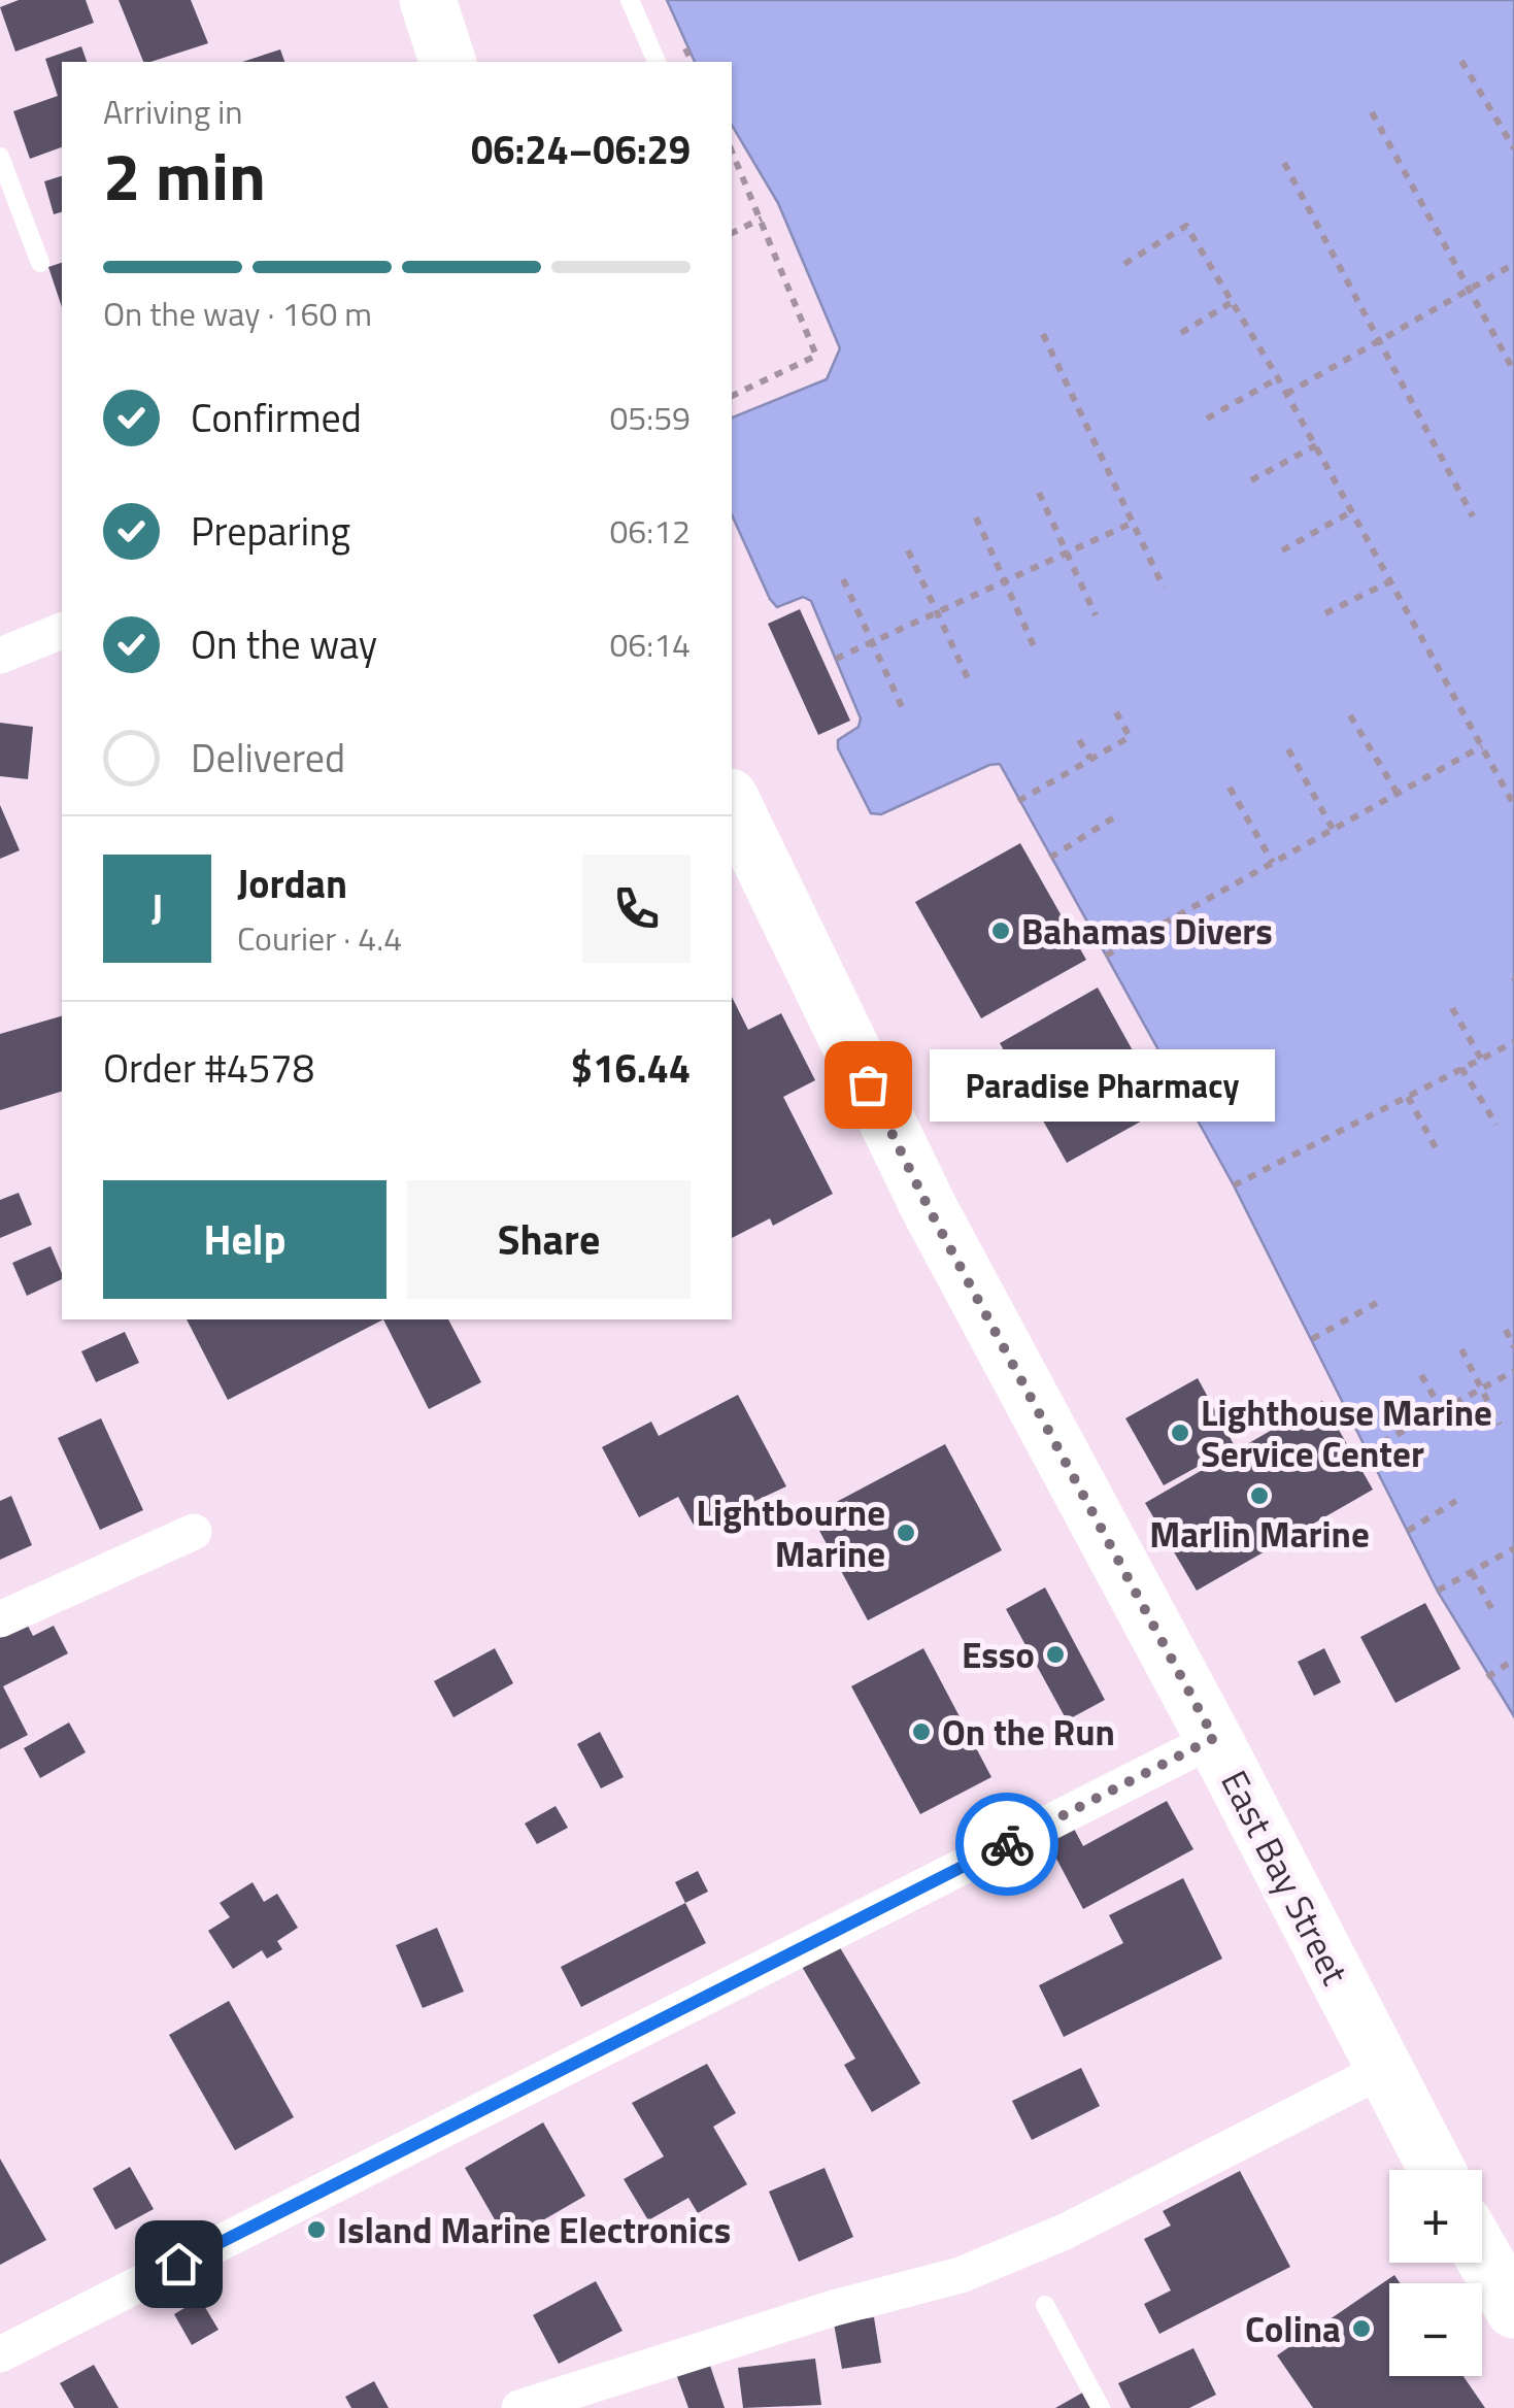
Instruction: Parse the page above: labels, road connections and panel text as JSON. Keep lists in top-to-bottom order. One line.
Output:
{"streets":{"highway":["East Bay Street"]},"places":["Bahamas Divers","Paradise Pharmacy","Lighthouse Marine Service Center","Marlin Marine","Lightbourne Marine","Esso","On the Run","Island Marine Electronics","Colina"],"page":{"heading":["2 min","Arriving in","06:24–06:29"],"panel":["Jordan","Courier · 4.4","Order #4578","$16.44"],"bar":"On the way · 160 m","list":[["Confirmed","05:59"],["Preparing","06:12"],["On the way","06:14"],"Delivered"],"round":"J","bubble":"Paradise Pharmacy","buttons":["Help","Share"],"map_buttons":["+","−"]}}
